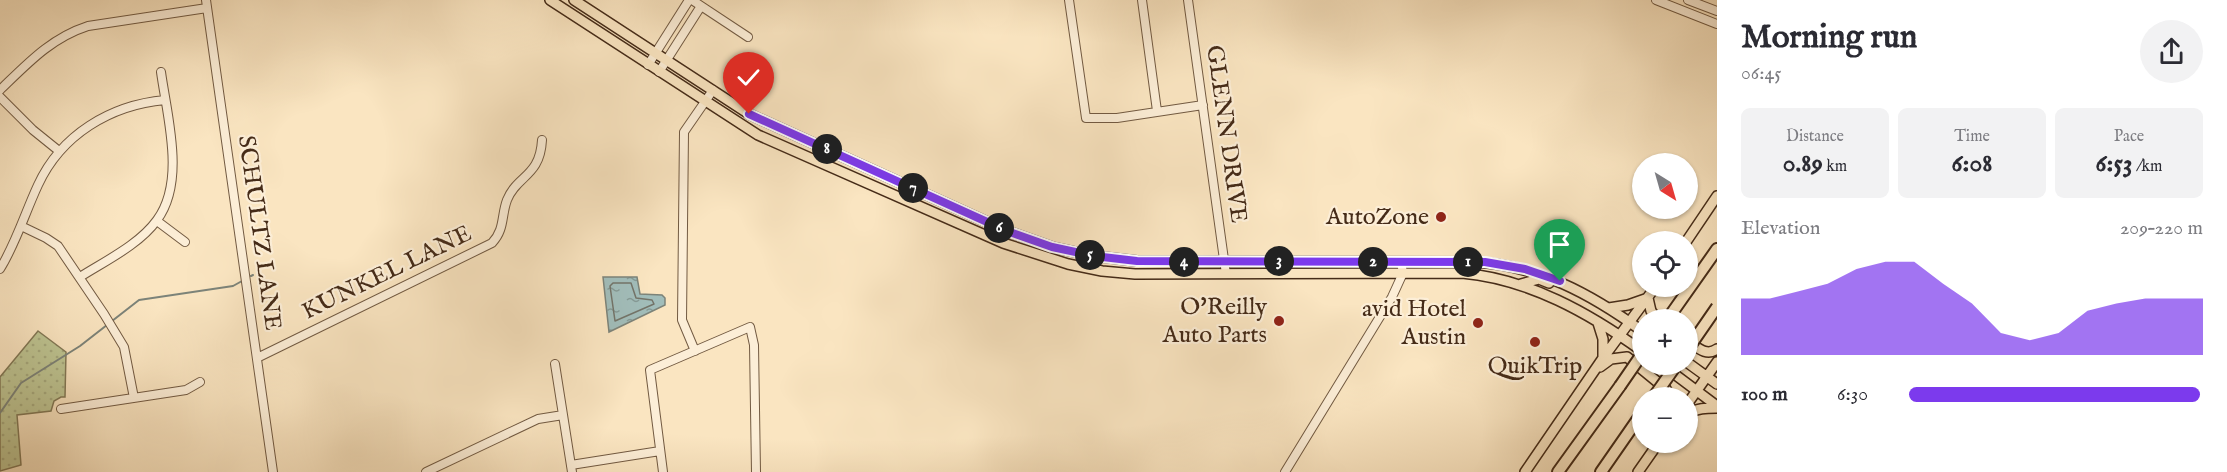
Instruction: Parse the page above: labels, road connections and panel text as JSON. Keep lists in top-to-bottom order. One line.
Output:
{"streets":{"street":["GLENN DRIVE","SCHULTZ LANE","KUNKEL LANE"]},"crossings":[["SCHULTZ LANE","KUNKEL LANE"]],"places":["AutoZone","O'Reilly Auto Parts","avid Hotel Austin","QuikTrip"],"north":"bottom right","page":{"heading":["Morning run","06:45"],"stats":[["Distance","0.89 km"],["Time","6:08"],["Pace","6:53 /km"]],"pins":["8","7","6","5","3","1","2","4"],"map_buttons":["+","−"],"chart":["Elevation","209–220 m"],"list":[{"name":"100 m","note":"6:30"}]}}
